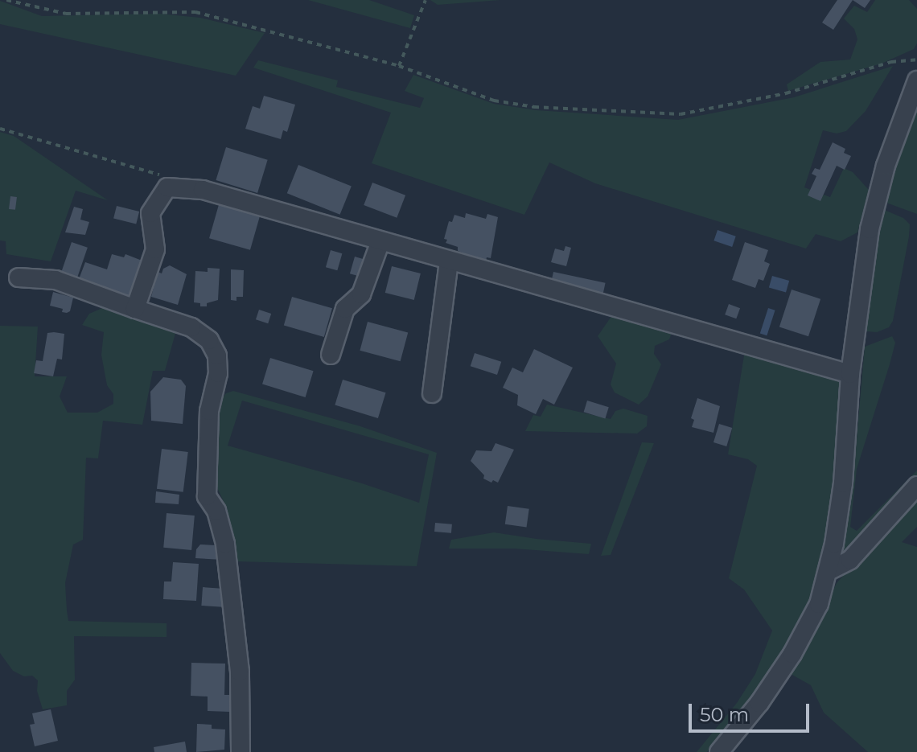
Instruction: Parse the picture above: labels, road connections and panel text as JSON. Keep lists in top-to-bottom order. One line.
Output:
{"scale_bar":"50 m"}
